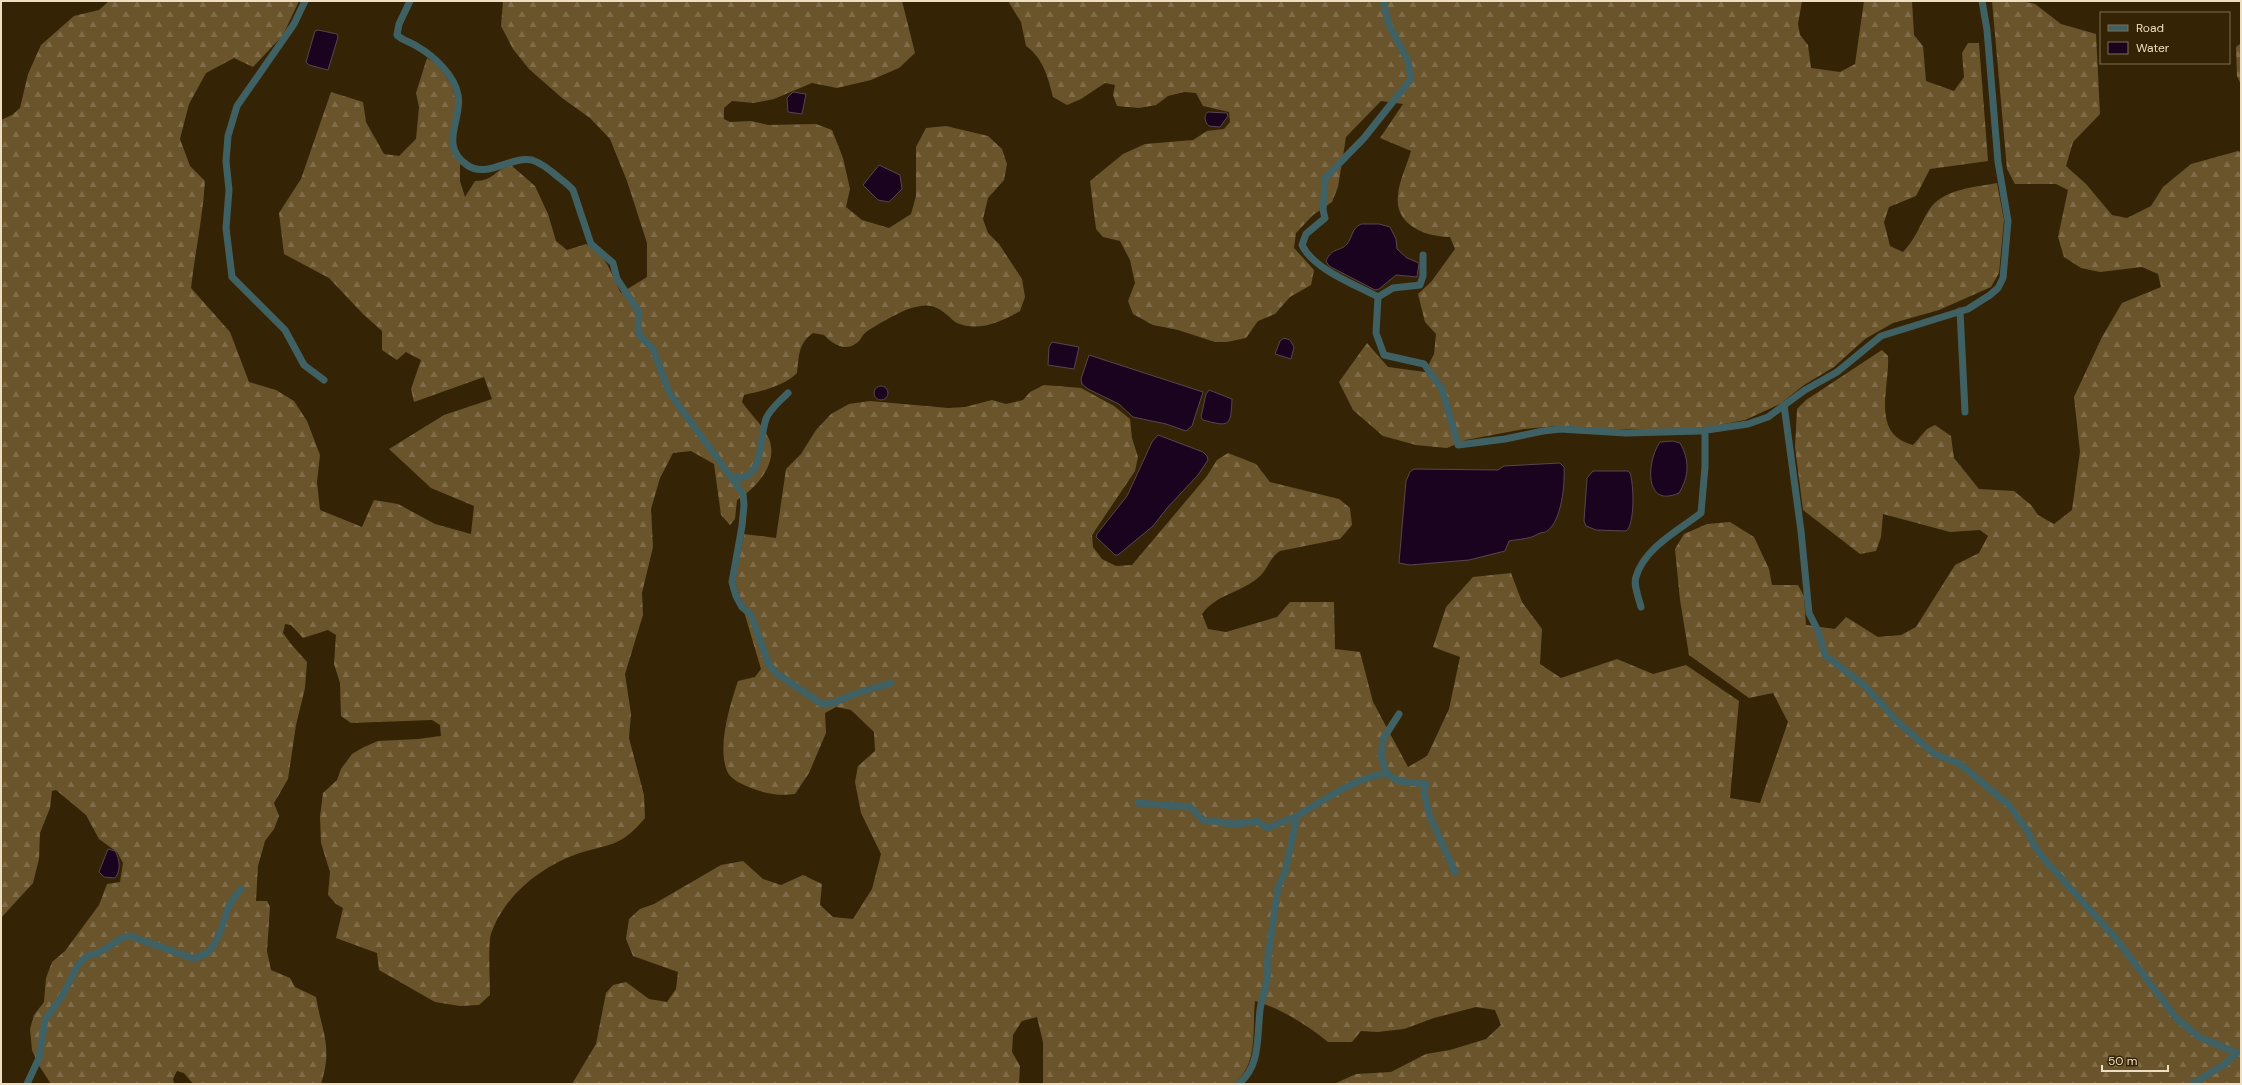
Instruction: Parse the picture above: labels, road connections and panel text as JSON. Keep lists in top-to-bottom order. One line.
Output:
{"legend":["Road","Water"],"scale_bar":"50 m"}
